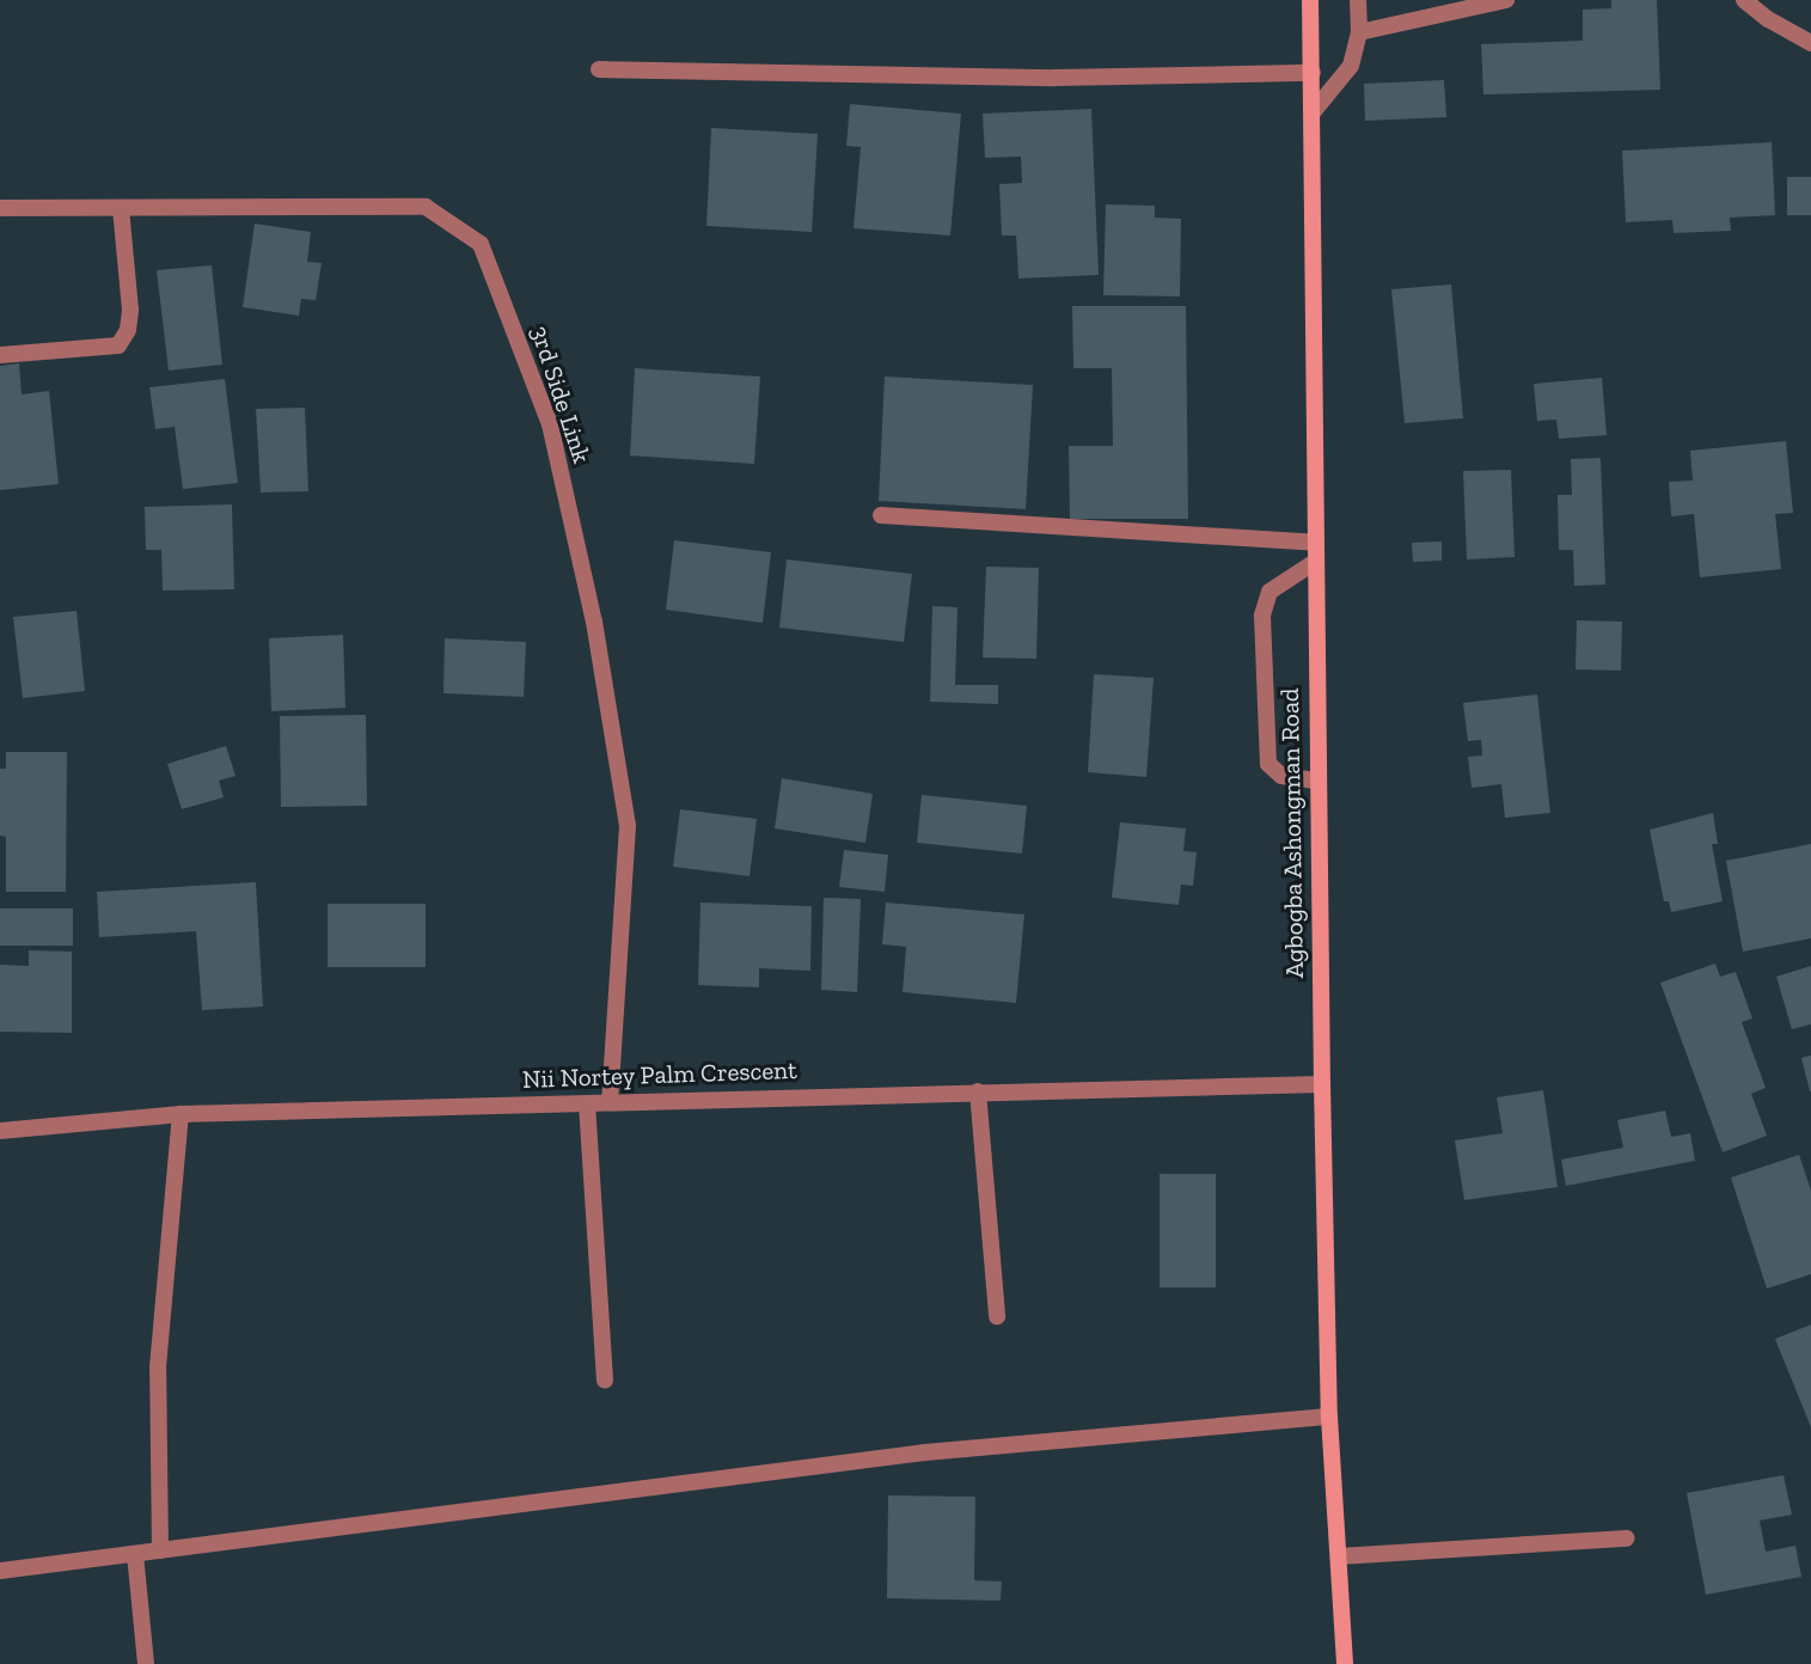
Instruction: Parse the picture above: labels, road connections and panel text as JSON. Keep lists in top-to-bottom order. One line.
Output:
{"streets":{"street":["3rd Side Link","Agbogba Ashongman Road","Nii Nortey Palm Crescent"]},"crossings":[["3rd Side Link","Nii Nortey Palm Crescent"],["Agbogba Ashongman Road","Nii Nortey Palm Crescent"]]}
